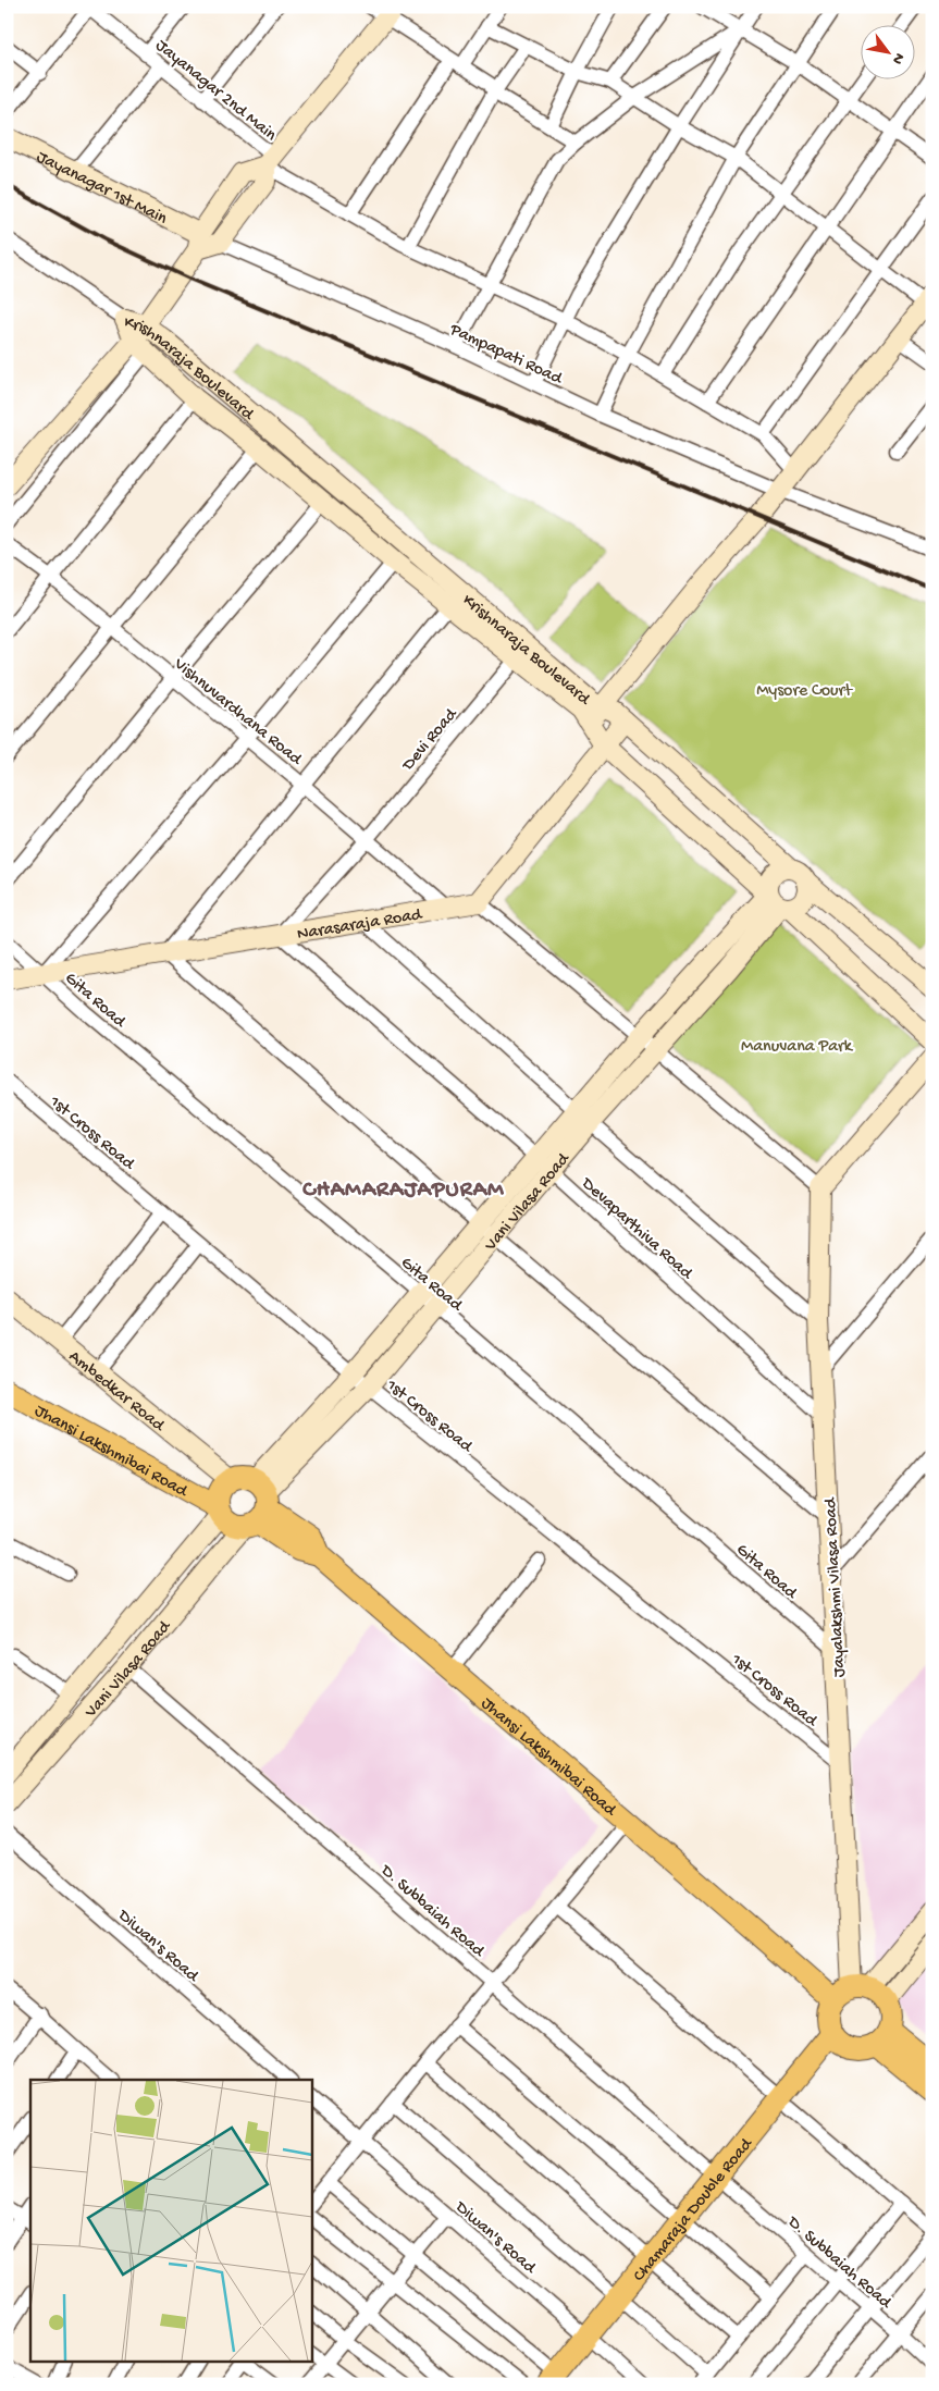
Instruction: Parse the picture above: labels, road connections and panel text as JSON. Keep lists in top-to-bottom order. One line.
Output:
{"streets":{"main road":["Jayanagar 1st Main","Krishnaraja Boulevard","Narasaraja Road","Vani Vilasa Road","Ambedkar Road","Jhansi Lakshmibai Road","Jayalakshmi Vilasa Road","Chamaraja Double Road"],"street":["Jayanagar 2nd Main","Pampapati Road","Vishnuvardhana Road","Devi Road","Gita Road","1st Cross Road","Devaparthiva Road","D. Subbaiah Road","Diwan's Road"]},"crossings":[["Krishnaraja Boulevard","Devi Road"],["Krishnaraja Boulevard","Vani Vilasa Road"],["Vishnuvardhana Road","Devi Road"],["Vishnuvardhana Road","Narasaraja Road"],["Devi Road","Narasaraja Road"],["Devi Road","Devaparthiva Road"],["Narasaraja Road","Gita Road"],["Narasaraja Road","Devaparthiva Road"],["Gita Road","Vani Vilasa Road"],["Gita Road","Jayalakshmi Vilasa Road"],["1st Cross Road","Vani Vilasa Road"],["1st Cross Road","Jayalakshmi Vilasa Road"],["Vani Vilasa Road","Devaparthiva Road"],["Vani Vilasa Road","Jhansi Lakshmibai Road"],["Vani Vilasa Road","D. Subbaiah Road"],["Devaparthiva Road","Jayalakshmi Vilasa Road"],["Jhansi Lakshmibai Road","Jayalakshmi Vilasa Road"],["Jhansi Lakshmibai Road","Chamaraja Double Road"],["Jayalakshmi Vilasa Road","Chamaraja Double Road"],["D. Subbaiah Road","Chamaraja Double Road"],["Diwan's Road","Chamaraja Double Road"]],"districts":["CHAMARAJAPURAM"],"parks":["Mysore Court","Manuvana Park"],"north":"bottom right"}
